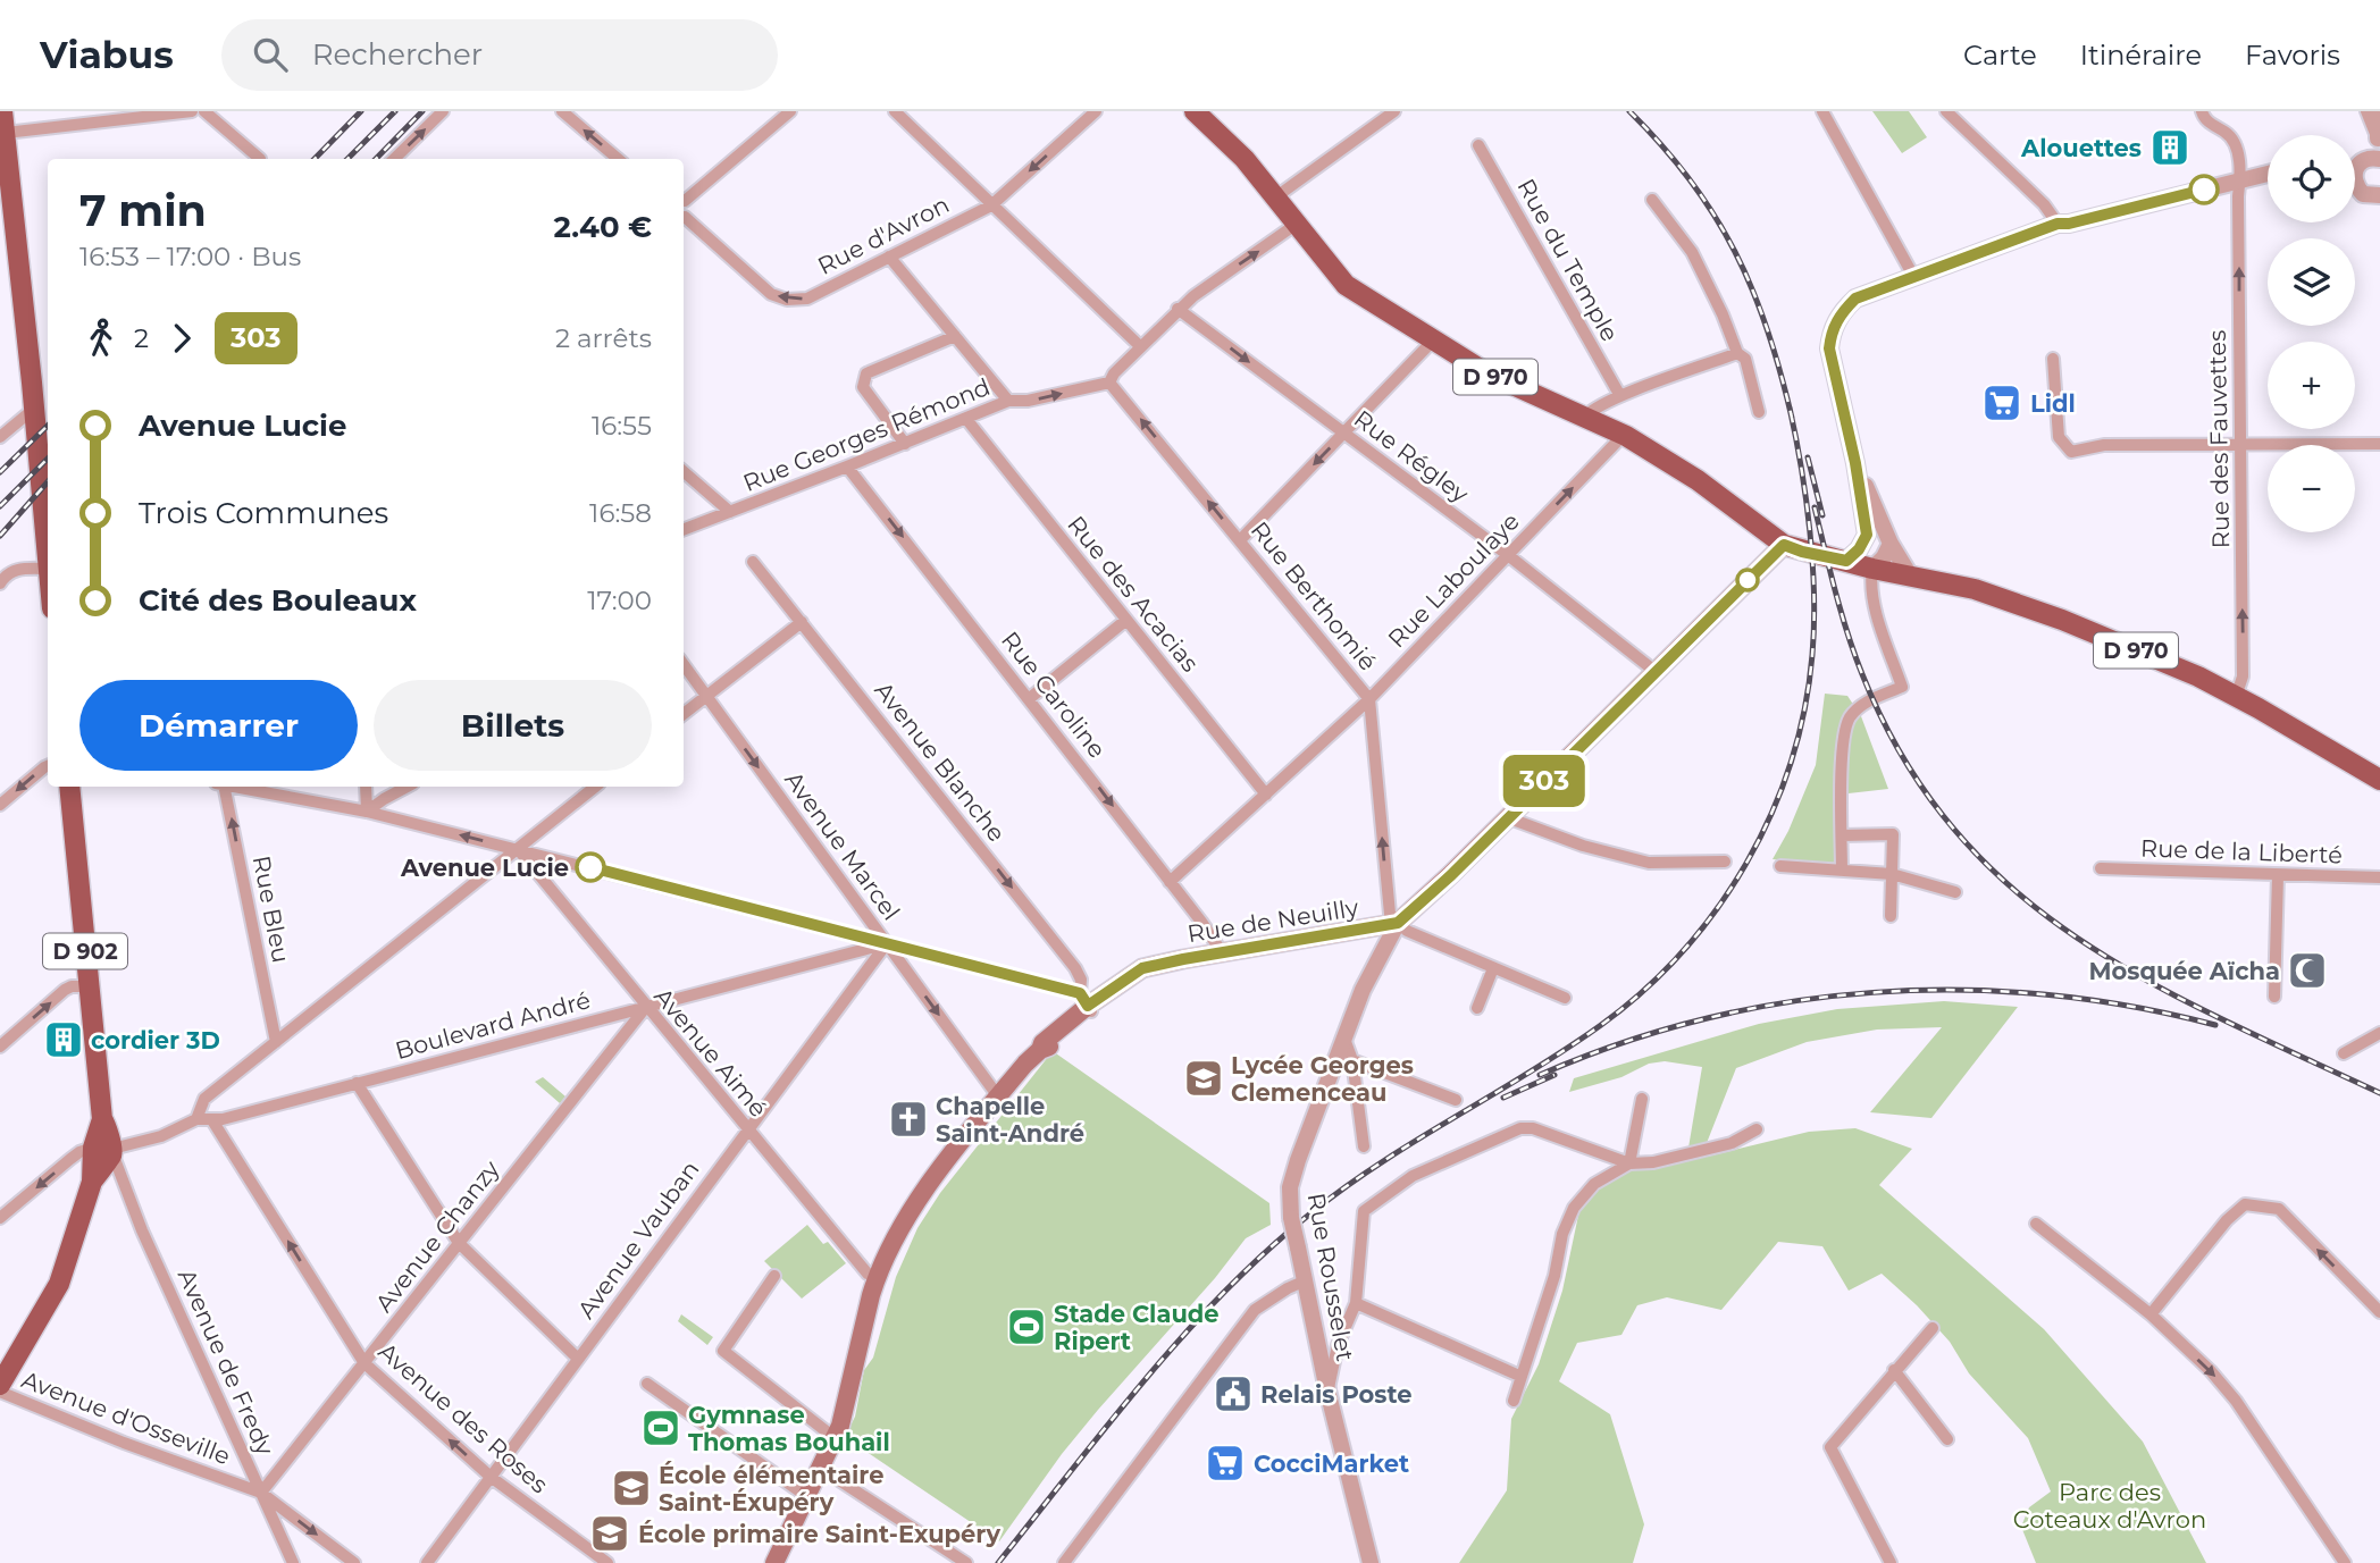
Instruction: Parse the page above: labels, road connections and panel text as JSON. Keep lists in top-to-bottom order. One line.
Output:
{"streets":{"main road":["D 970","Rue de Neuilly","D 902"],"street":["Rue d'Avron","Rue du Temple","Rue Georges Rémond","Rue des Fauvettes","Rue Régley","Rue Laboulaye","Rue des Acacias","Rue Berthomié","Rue Caroline","Avenue Blanche","Avenue Marcel","Rue de la Liberté","Rue Bleu","Boulevard André","Avenue Aimé","Avenue Chanzy","Avenue Vauban","Rue Rousselet","Avenue de Fredy","Avenue d'Osseville","Avenue des Roses"]},"crossings":[["D 970","Rue des Fauvettes"],["D 970","Rue Laboulaye"],["Rue Georges Rémond","Rue des Acacias"],["Rue Georges Rémond","Rue Berthomié"],["Rue Georges Rémond","Rue Caroline"],["Rue Régley","Rue Laboulaye"],["Rue Laboulaye","Rue des Acacias"],["Rue Laboulaye","Rue Berthomié"],["Rue Laboulaye","Rue Caroline"],["Rue Berthomié","Rue de Neuilly"],["Rue Berthomié","Rue Rousselet"],["Rue Caroline","Rue de Neuilly"],["Avenue Blanche","Rue de Neuilly"],["Avenue Marcel","Rue de Neuilly"],["Avenue Marcel","Boulevard André"],["Avenue Marcel","Avenue Vauban"],["Rue de Neuilly","Avenue Aimé"],["Rue de Neuilly","Rue Rousselet"],["D 902","Boulevard André"],["D 902","Avenue de Fredy"],["Boulevard André","Avenue Aimé"],["Boulevard André","Avenue Chanzy"],["Boulevard André","Avenue Vauban"],["Boulevard André","Avenue de Fredy"],["Boulevard André","Avenue des Roses"],["Avenue Aimé","Avenue Chanzy"],["Avenue Aimé","Avenue Vauban"],["Avenue Chanzy","Avenue de Fredy"],["Avenue Chanzy","Avenue d'Osseville"],["Avenue Chanzy","Avenue des Roses"],["Avenue Vauban","Avenue des Roses"],["Avenue de Fredy","Avenue d'Osseville"]],"one_way":["Rue d'Avron","Rue des Fauvettes","Rue Berthomié","Rue Caroline","Avenue Blanche","Avenue Marcel","Rue Bleu","Avenue des Roses"],"parks":["Parc des Coteaux d'Avron"],"places":{"building":["Alouettes","cordier 3D"],"supermarket":["Lidl","CocciMarket"],"other":["Avenue Lucie"],"mosque":["Mosquée Aïcha"],"school or university":["Lycée Georges Clemenceau","École élémentaire Saint-Éxupéry","École primaire Saint-Exupéry"],"church":["Chapelle Saint-André"],"sports":["Stade Claude Ripert","Gymnase Thomas Bouhail"],"public building":["Relais Poste"]},"lines":["bus line 303"],"page":{"header":"Viabus","search":"Rechercher","nav":["Carte","Itinéraire","Favoris"],"on_map":"303","map_buttons":["+","−"],"heading":["7 min","16:53 – 17:00 · Bus","2.40 €"],"legs":["2","303","2 arrêts"],"list":[{"name":"Avenue Lucie","value":"16:55"},{"name":"Trois Communes","value":"16:58"},{"name":"Cité des Bouleaux","value":"17:00"}],"buttons":["Démarrer","Billets"]}}
